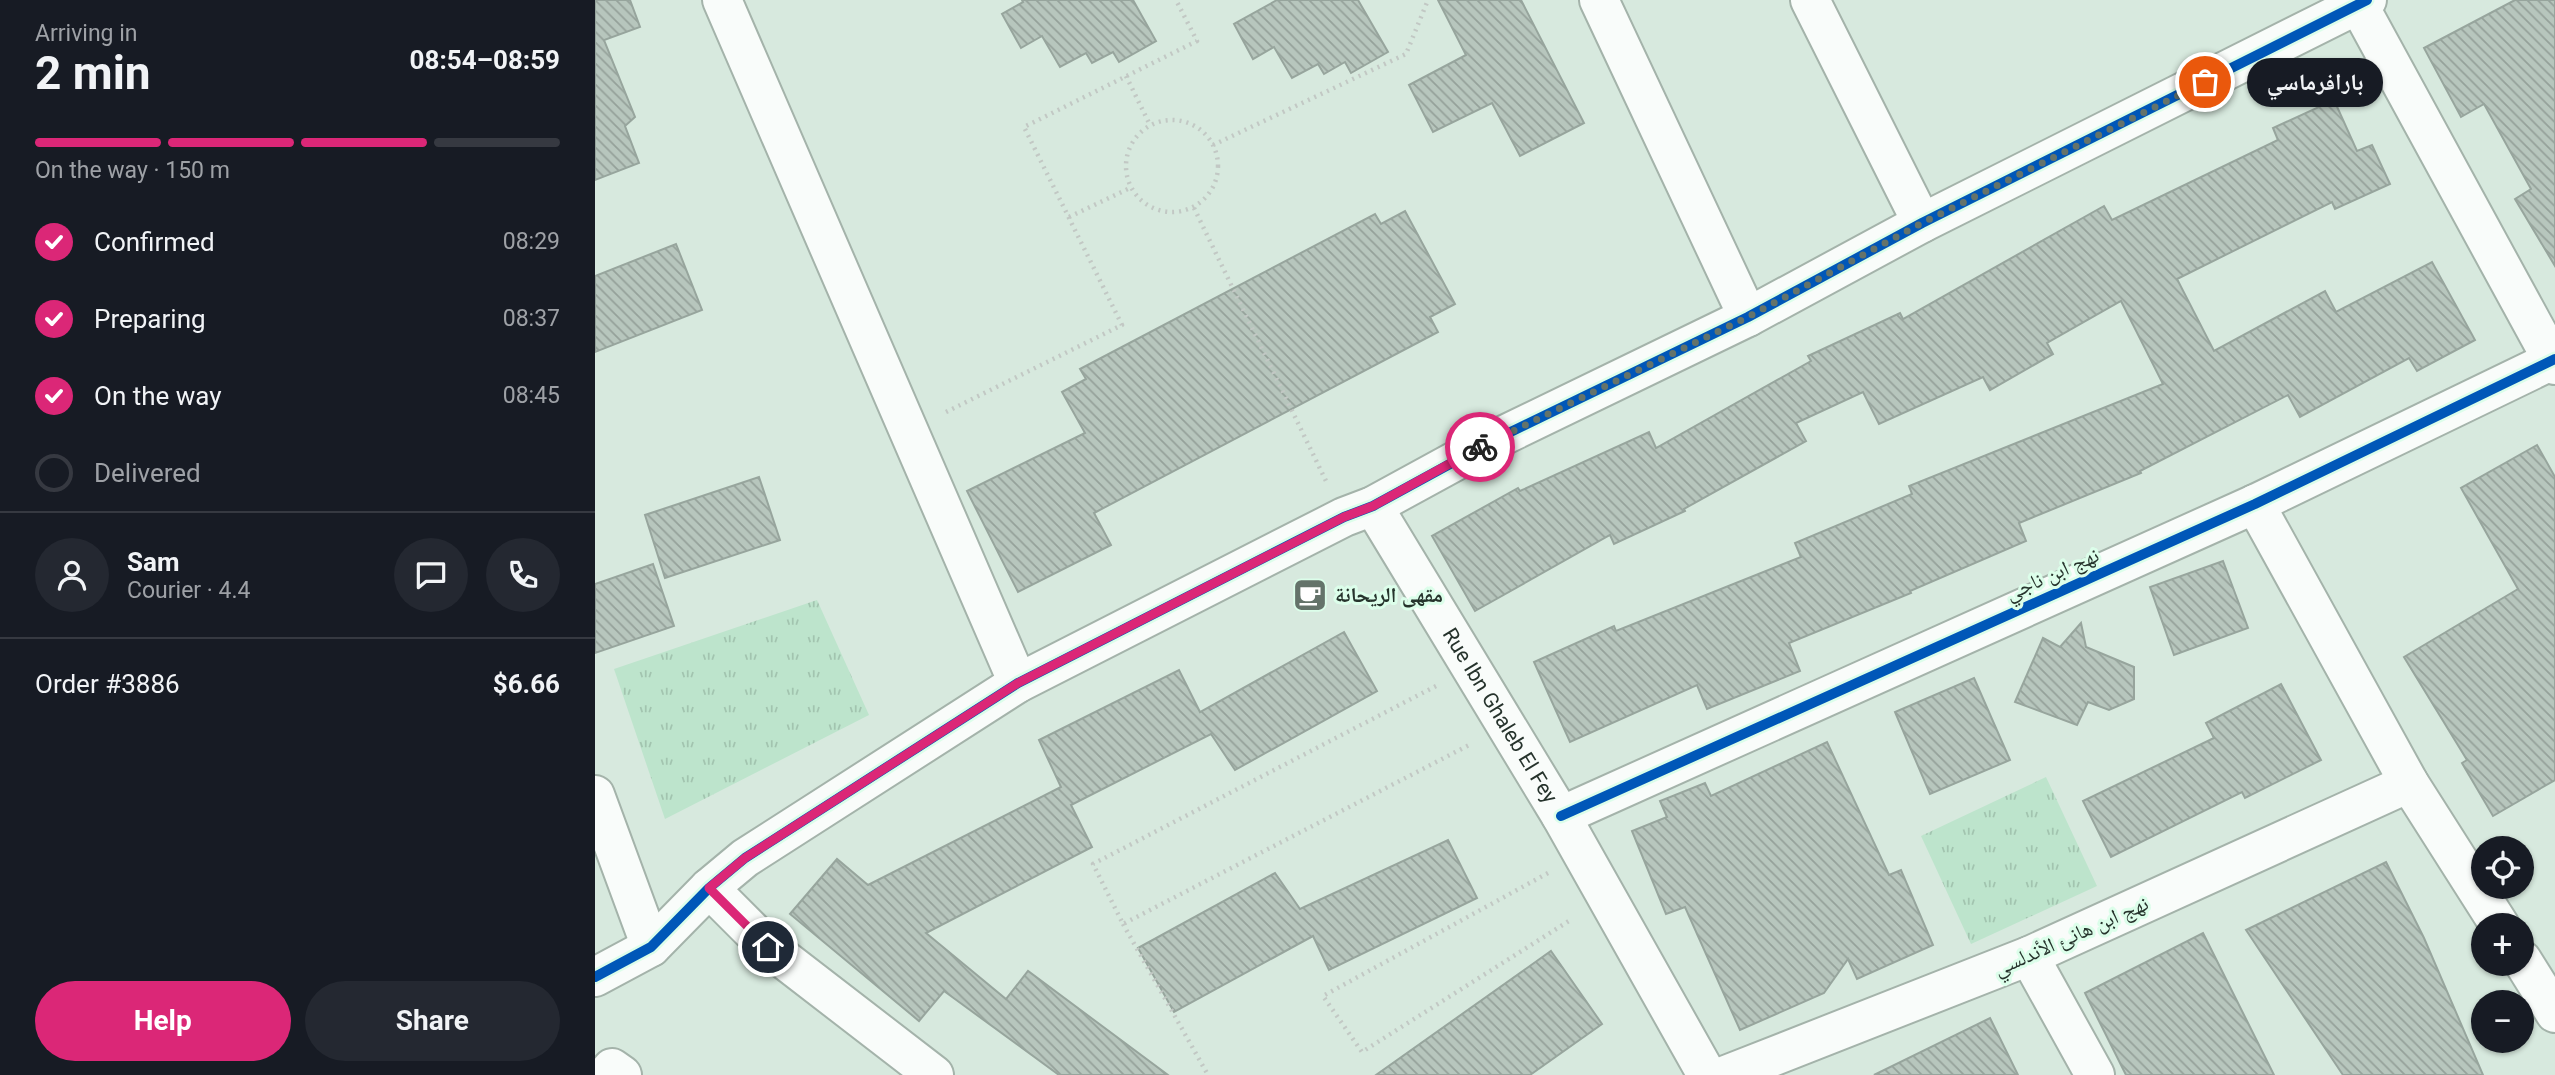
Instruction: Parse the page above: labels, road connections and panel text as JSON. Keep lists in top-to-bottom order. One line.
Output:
{"streets":{"street":["نهج ابن ناجي","Rue Ibn Ghaleb El Fey","نهج ابن هانئ الأندلسي"]},"crossings":[["نهج ابن ناجي","Rue Ibn Ghaleb El Fey"]],"places":{"other":["بارافرماسي"],"cafe":["مقهى الريحانة"]},"page":{"heading":["2 min","Arriving in","08:54–08:59"],"panel":["Sam","Courier · 4.4","Order #3886","$6.66"],"bubble":"بارافرماسي","bar":"On the way · 150 m","list":[["Confirmed","08:29"],["Preparing","08:37"],["On the way","08:45"],"Delivered"],"map_buttons":["+","−"],"buttons":["Help","Share"]}}
